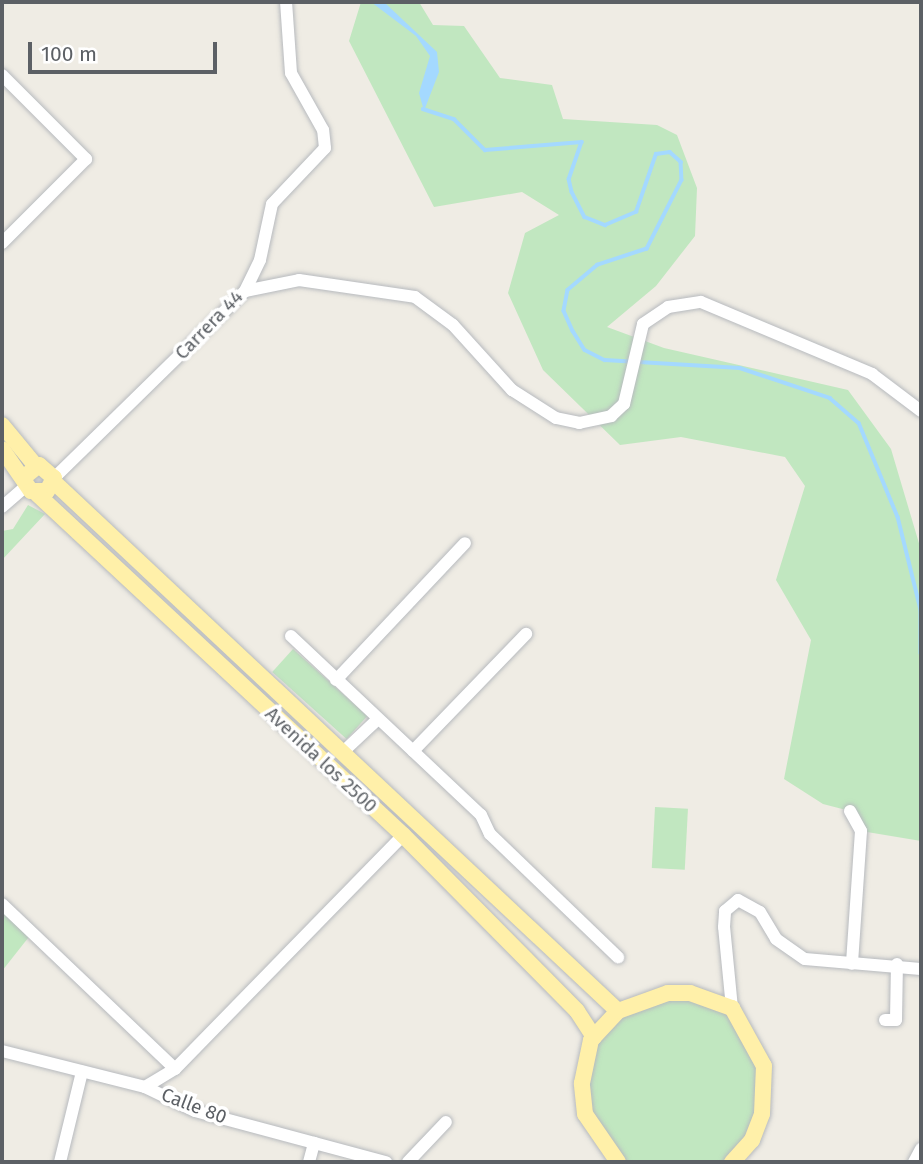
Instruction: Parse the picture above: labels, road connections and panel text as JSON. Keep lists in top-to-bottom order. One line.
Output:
{"streets":{"main road":["Avenida los 2500"],"street":["Carrera 44","Calle 80"]},"crossings":[["Carrera 44","Avenida los 2500"]],"scale_bar":"100 m"}
